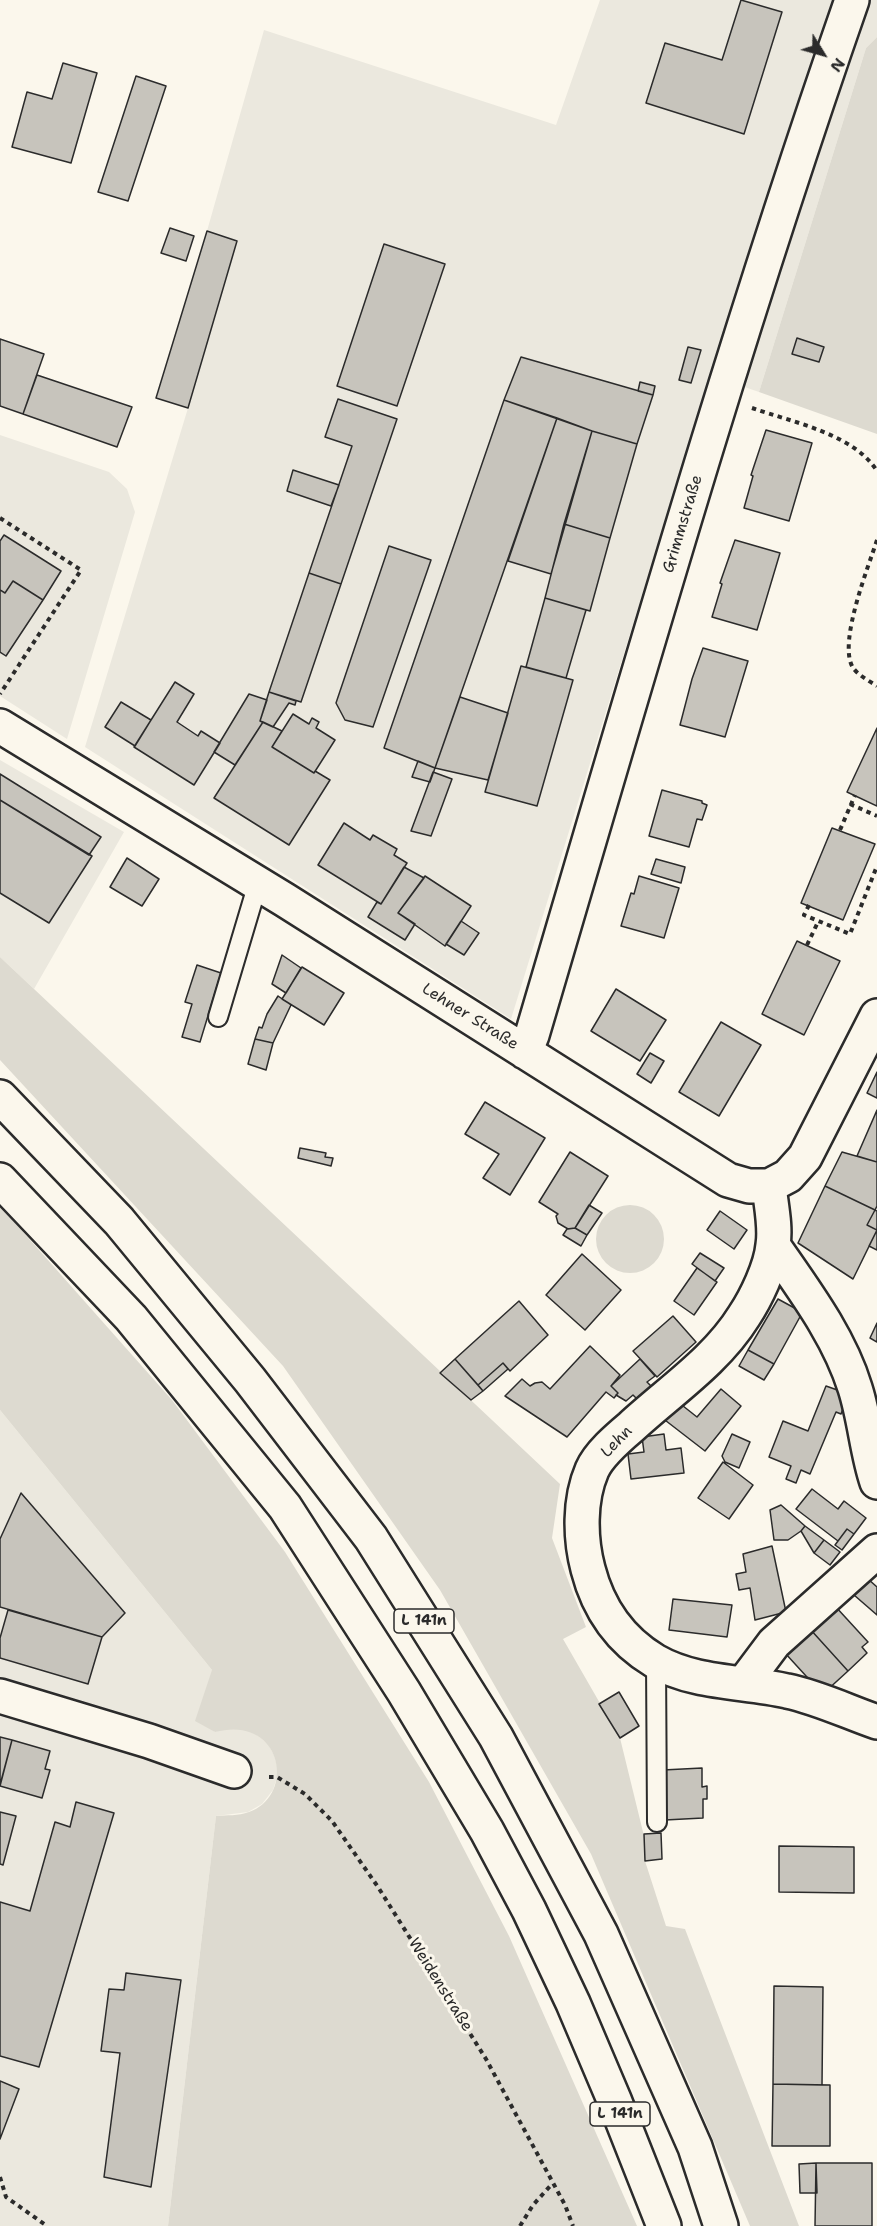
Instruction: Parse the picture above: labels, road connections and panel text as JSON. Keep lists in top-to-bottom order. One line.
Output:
{"streets":{"main road":["Grimmstraße","Lehner Straße","Lehn","L 141n"],"path":["Weidenstraße"]},"crossings":[["Grimmstraße","Lehner Straße"],["Lehner Straße","Lehn"]],"north":"bottom right"}
